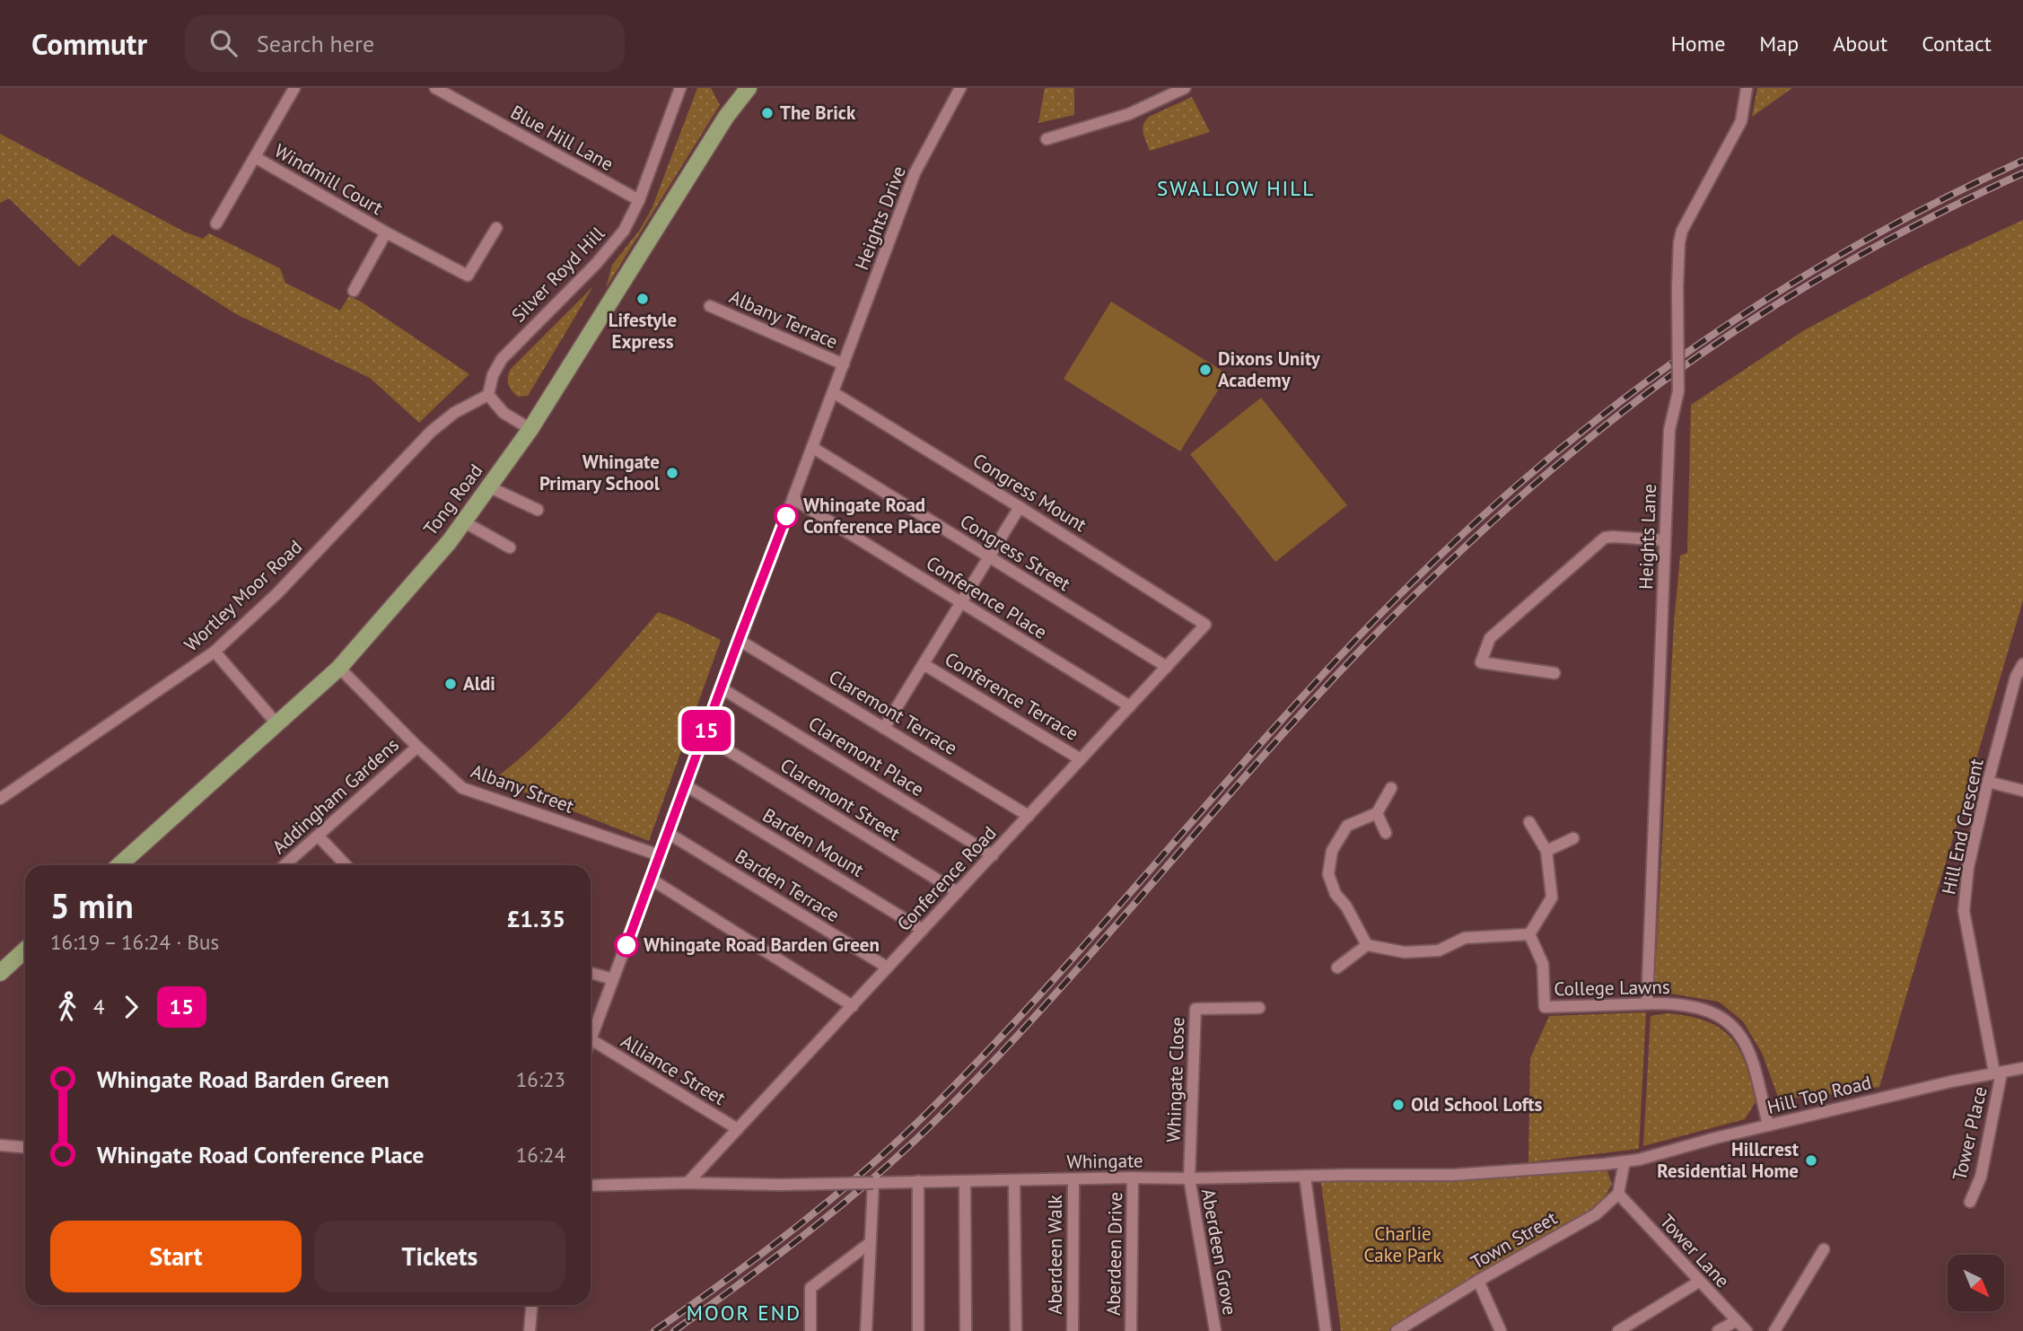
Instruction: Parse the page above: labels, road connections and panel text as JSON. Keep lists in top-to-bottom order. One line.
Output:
{"streets":{"main road":["Tong Road"],"street":["Blue Hill Lane","Windmill Court","Heights Drive","Silver Royd Hill","Albany Terrace","Congress Mount","Heights Lane","Congress Street","Wortley Moor Road","Conference Place","Conference Terrace","Claremont Terrace","Claremont Place","Albany Street","Addingham Gardens","Claremont Street","Hill End Crescent","Barden Mount","Conference Road","Barden Terrace","College Lawns","Alliance Street","Whingate Close","Hill Top Road","Tower Place","Whingate","Town Street","Tower Lane","Aberdeen Grove","Aberdeen Drive","Aberdeen Walk"]},"crossings":[["Blue Hill Lane","Silver Royd Hill"],["Heights Drive","Albany Terrace"],["Heights Drive","Congress Mount"],["Heights Drive","Congress Street"],["Heights Drive","Conference Place"],["Heights Drive","Claremont Terrace"],["Heights Drive","Claremont Place"],["Heights Drive","Albany Street"],["Heights Drive","Claremont Street"],["Heights Drive","Barden Mount"],["Heights Drive","Barden Terrace"],["Silver Royd Hill","Wortley Moor Road"],["Congress Mount","Conference Road"],["Tong Road","Albany Street"],["Heights Lane","College Lawns"],["Congress Street","Conference Road"],["Conference Place","Conference Road"],["Conference Terrace","Conference Road"],["Claremont Terrace","Conference Road"],["Claremont Place","Conference Road"],["Albany Street","Addingham Gardens"],["Claremont Street","Conference Road"],["Hill End Crescent","Hill Top Road"],["Hill End Crescent","Tower Place"],["Barden Mount","Conference Road"],["Conference Road","Barden Terrace"],["Conference Road","Alliance Street"],["Conference Road","Whingate"],["College Lawns","Hill Top Road"],["Whingate Close","Whingate"],["Whingate Close","Aberdeen Grove"],["Hill Top Road","Tower Place"],["Hill Top Road","Whingate"],["Whingate","Aberdeen Grove"],["Whingate","Aberdeen Drive"],["Whingate","Aberdeen Walk"],["Town Street","Tower Lane"]],"districts":["SWALLOW HILL","MOOR END"],"parks":["Charlie Cake Park"],"places":["The Brick","Lifestyle Express","Dixons Unity Academy","Whingate Primary School","Whingate Road Conference Place","Aldi","Whingate Road Barden Green","Old School Lofts","Hillcrest Residential Home"],"lines":["bus line 15"],"north":"bottom right","page":{"header":"Commutr","search":"Search here","nav":["Home","Map","About","Contact"],"on_map":"15","heading":["5 min","16:19 – 16:24 · Bus","£1.35"],"legs":["4","15"],"list":[{"name":"Whingate Road Barden Green","value":"16:23"},{"name":"Whingate Road Conference Place","value":"16:24"}],"buttons":["Start","Tickets"]}}
